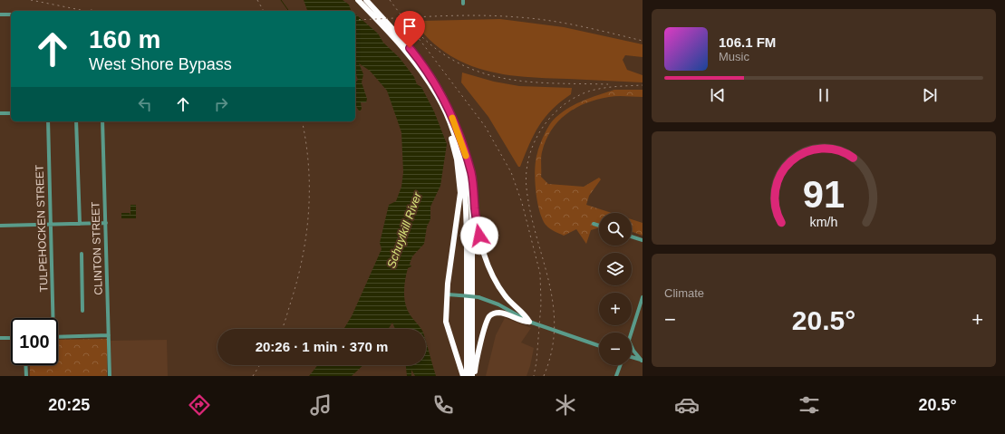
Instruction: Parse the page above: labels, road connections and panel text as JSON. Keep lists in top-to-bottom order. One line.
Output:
{"streets":{"street":["TULPEHOCKEN STREET","CLINTON STREET"]},"water":["Schuylkill River"],"page":{"turn":["160 m","West Shore Bypass"],"song":["106.1 FM","Music"],"map_buttons":["+","−"],"tile":"Climate","heat":["−","20.5°","+"],"limit":"100","trip":"20:26 · 1 min · 370 m","tabs":["20:25","20.5°"],"gauge":["91","km/h"]}}
